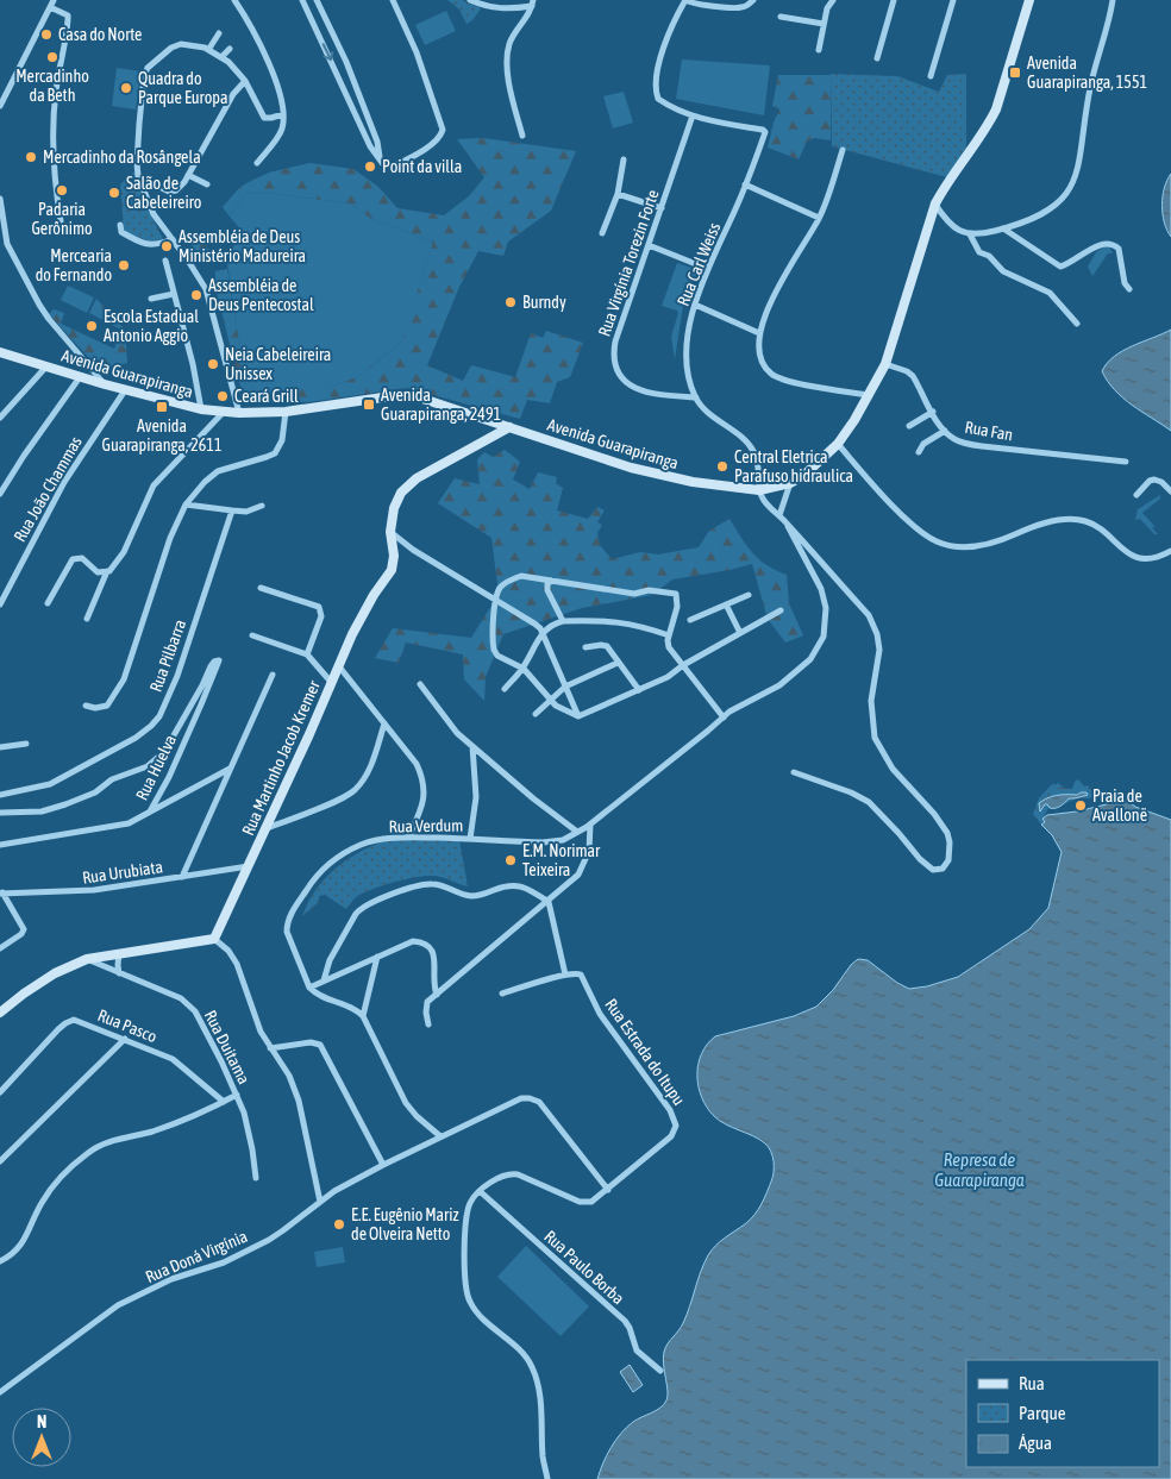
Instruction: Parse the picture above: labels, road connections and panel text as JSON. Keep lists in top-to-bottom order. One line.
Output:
{"streets":{"main road":["Avenida Guarapiranga","Rua Martinho Jacob Kremer"],"street":["Rua Virgínia Torezin Forte","Rua Carl Weiss","Rua Fan","Rua João Chammas","Rua Pilbarra","Rua Huelva","Rua Verdum","Rua Urubiata","Rua Pasco","Rua Duitama","Rua Estrada do Itupu","Rua Doná Virgínia","Rua Paulo Borba"]},"crossings":[["Rua Virgínia Torezin Forte","Rua Carl Weiss"],["Rua Carl Weiss","Avenida Guarapiranga"],["Avenida Guarapiranga","Rua Fan"],["Avenida Guarapiranga","Rua João Chammas"],["Avenida Guarapiranga","Rua Martinho Jacob Kremer"],["Rua Martinho Jacob Kremer","Rua Urubiata"],["Rua Estrada do Itupu","Rua Doná Virgínia"],["Rua Estrada do Itupu","Rua Paulo Borba"]],"water":["Represa de Guarapiranga"],"places":{"other":["Casa do Norte","Mercadinho da Beth","Quadra do Parque Europa","Mercadinho da Rosângela","Point da villa","Padaria Gerônimo","Salão de Cabeleireiro","Assembléia de Deus Ministério Madureira","Mercearia do Fernando","Assembléia de Deus Pentecostal","Burndy","Escola Estadual Antonio Aggio","Neia Cabeleireira Unissex","Ceará Grill","Central Eletrica Parafuso hidraulica","Praia de Avallonë","E.M. Norimar Teixeira","E.E. Eugênio Mariz de Olveira Netto"],"transit":["Avenida Guarapiranga, 1551","Avenida Guarapiranga, 2491","Avenida Guarapiranga, 2611"]},"legend":["Rua","Parque","Água"],"north":"top"}
